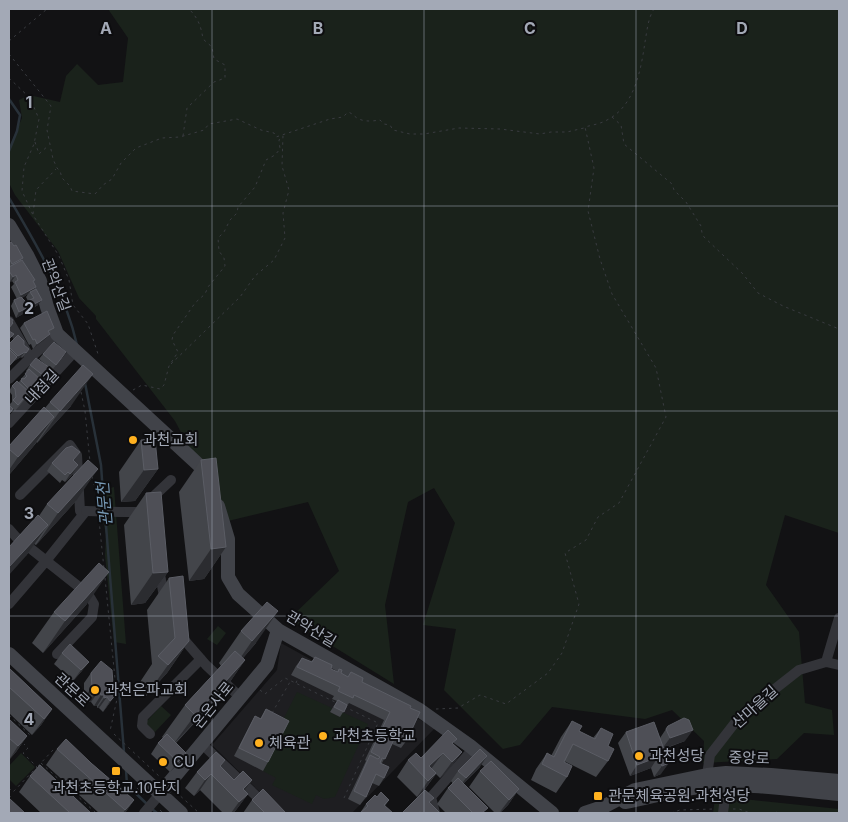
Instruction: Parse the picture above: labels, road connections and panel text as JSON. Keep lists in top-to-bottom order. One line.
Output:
{"streets":{"street":["관악산길","내점길","관문로","온온사로","산마을길","중앙로"]},"crossings":[["관악산길","내점길"],["관악산길","온온사로"],["산마을길","중앙로"]],"water":["관문천"],"places":{"other":["과천교회","과천은파교회","과천초등학교","체육관","과천성당","CU"],"transit":["과천초등학교.10단지","관문체육공원.과천성당"]},"grid":{"columns":["A","B","C","D"],"rows":["1","2","3","4"]}}
